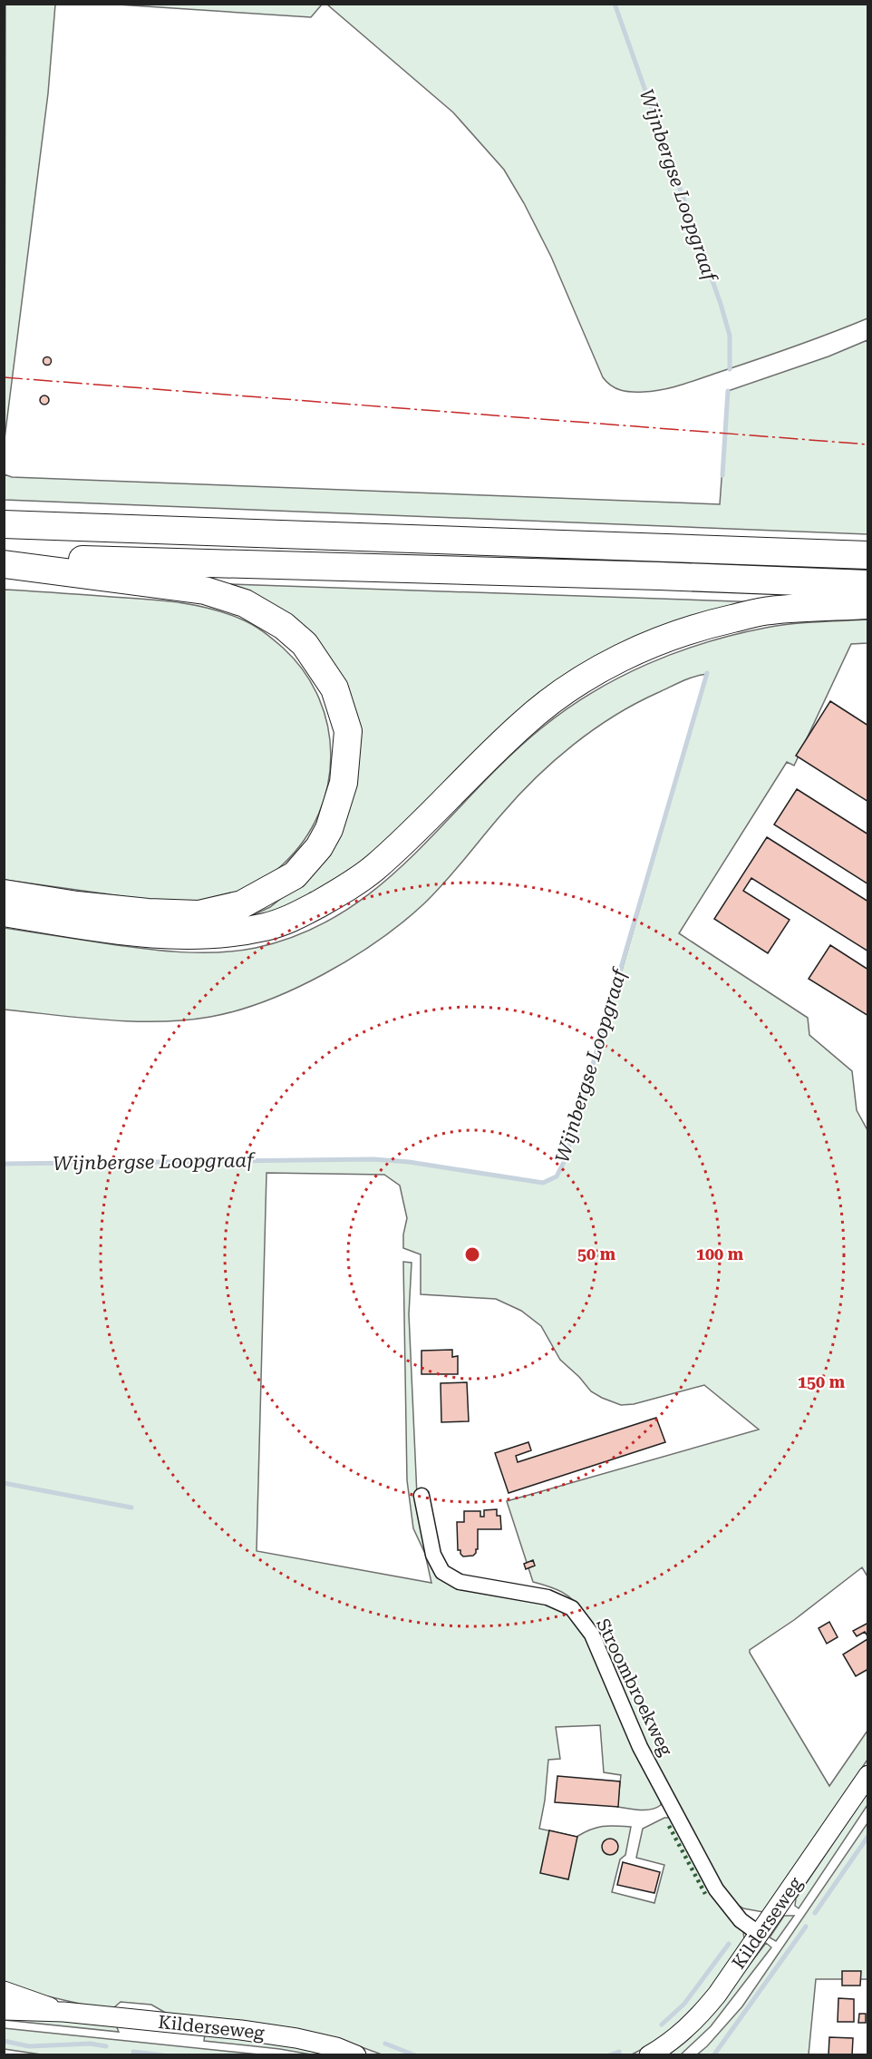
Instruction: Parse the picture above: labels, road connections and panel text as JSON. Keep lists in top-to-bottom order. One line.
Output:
{"streets":{"street":["Stroombroekweg","Kilderseweg"]},"crossings":[["Stroombroekweg","Kilderseweg"]],"water":["Wijnbergse Loopgraaf"],"rings":["50 m","100 m","150 m"]}
